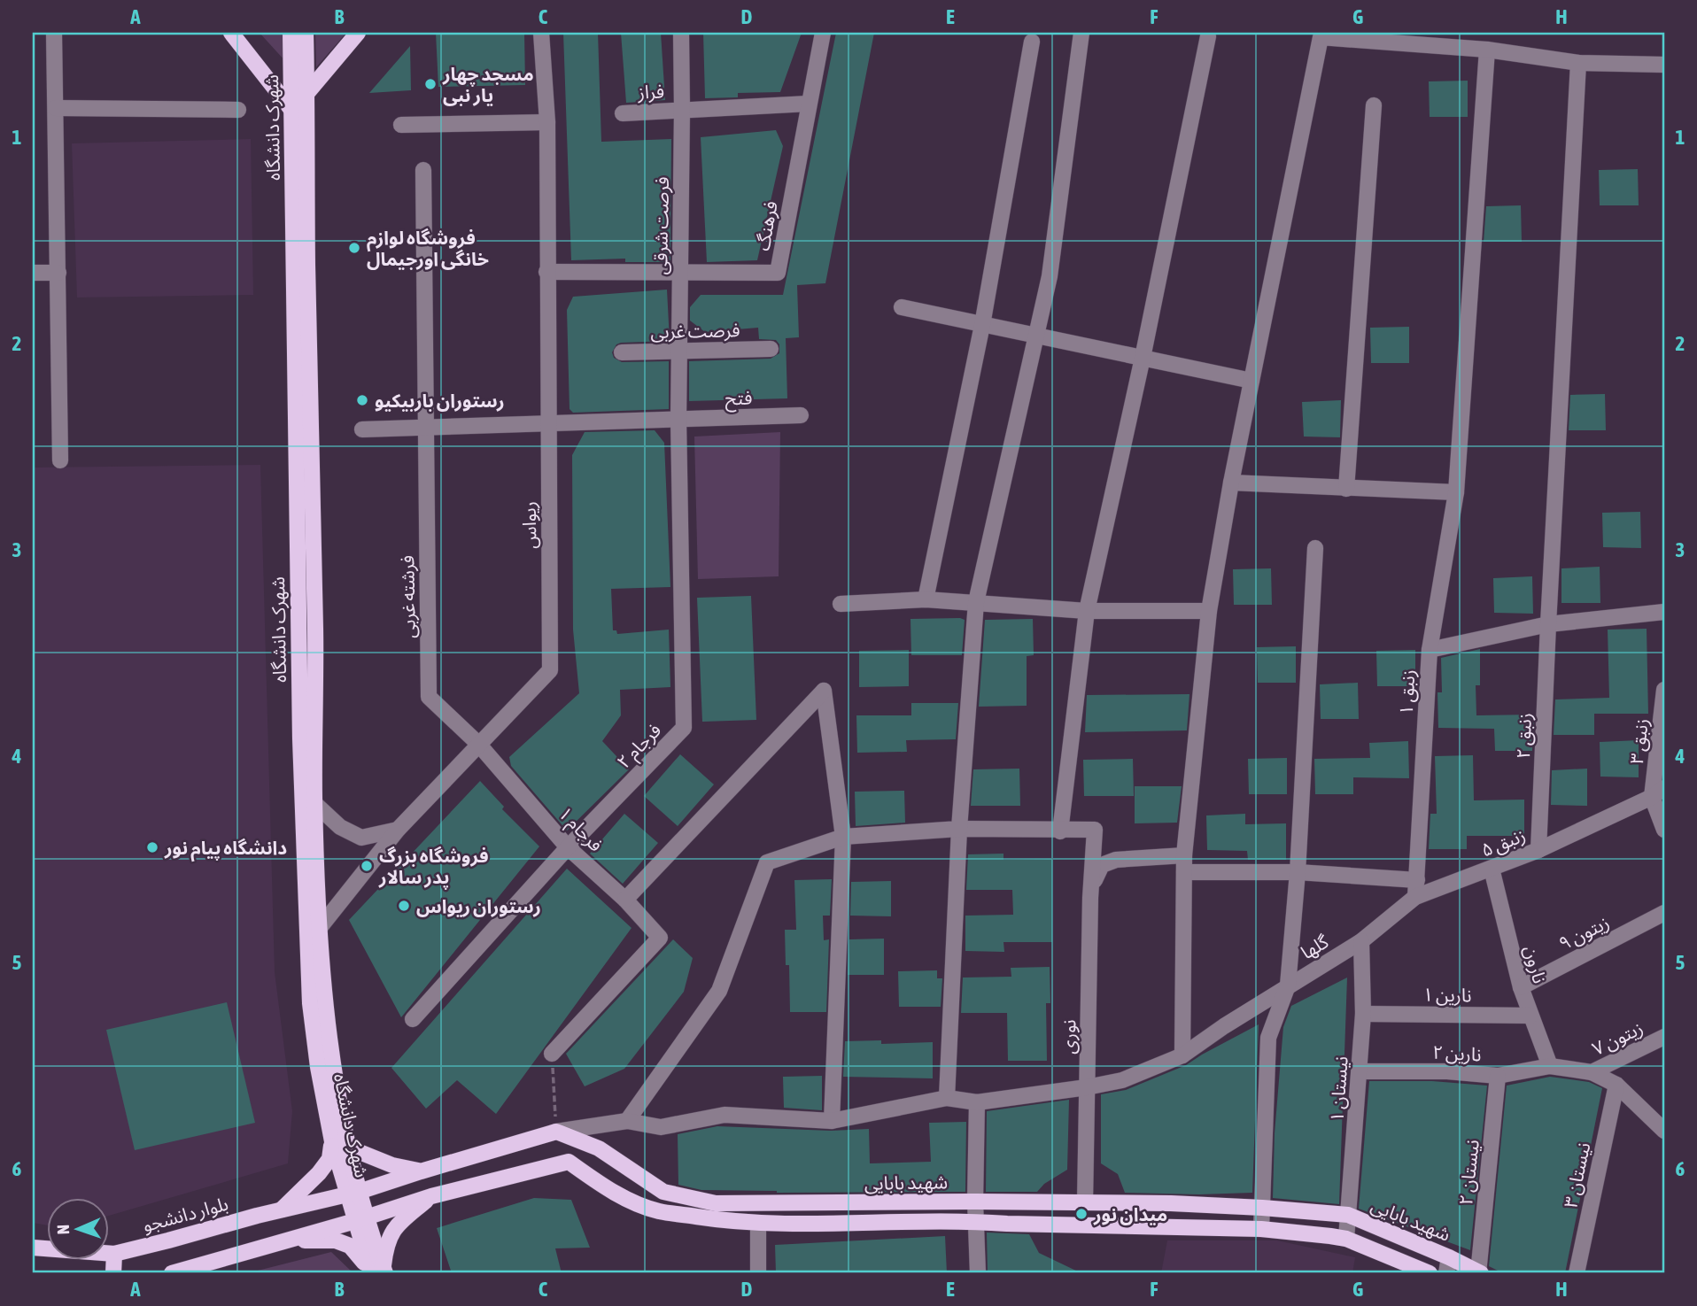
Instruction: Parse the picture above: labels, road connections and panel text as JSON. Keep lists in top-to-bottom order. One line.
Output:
{"streets":{"main road":["شهرک دانشگاه","شهید بابایی","بلوار دانشجو"],"street":["فراز","فرصت شرقی","فرهنگ","فرصت غربی","فتح","ریواس","فرشته غربی","زنبق ۱","زنبق ۲","زنبق ۳","فرجام ۲","فرجام ۱","زنبق ۵","زیتون ۹","گلها","نارون","نارین ۱","نوری","زیتون ۷","نارین ۲","نیستان ۱","نیستان ۲","نیستان ۳"]},"crossings":[["فراز","فرصت شرقی"],["فراز","فرهنگ"],["شهرک دانشگاه","بلوار دانشجو"],["فرصت شرقی","فرهنگ"],["فرصت شرقی","فرصت غربی"],["فرصت شرقی","فتح"],["فرصت شرقی","فرجام ۲"],["فرهنگ","ریواس"],["فتح","ریواس"],["فتح","فرجام ۲"],["ریواس","فرشته غربی"],["ریواس","فرجام ۱"],["فرشته غربی","فرجام ۱"],["زنبق ۱","زنبق ۵"],["زنبق ۲","زنبق ۵"],["زنبق ۳","زنبق ۵"],["فرجام ۲","فرجام ۱"],["زنبق ۵","گلها"],["زنبق ۵","نارون"],["زنبق ۵","نیستان ۱"],["زیتون ۹","نارون"],["گلها","نوری"],["گلها","نیستان ۱"],["گلها","شهید بابایی"],["نارون","نارین ۱"],["نارون","زیتون ۷"],["نارون","نارین ۲"],["نارین ۱","نیستان ۱"],["نوری","شهید بابایی"],["زیتون ۷","نارین ۲"],["نارین ۲","نیستان ۱"],["نارین ۲","نیستان ۲"],["نیستان ۱","شهید بابایی"],["نیستان ۲","شهید بابایی"]],"places":["مسجد چهار یار نبی","فروشگاه لوازم خانگی اورجیمال","رستوران باربیکیو","دانشگاه پیام نور","فروشگاه بزرگ پدر سالار","رستوران ریواس","میدان نور"],"north":"left","grid":{"columns":["A","B","C","D","E","F","G","H"],"rows":["1","2","3","4","5","6"]}}
